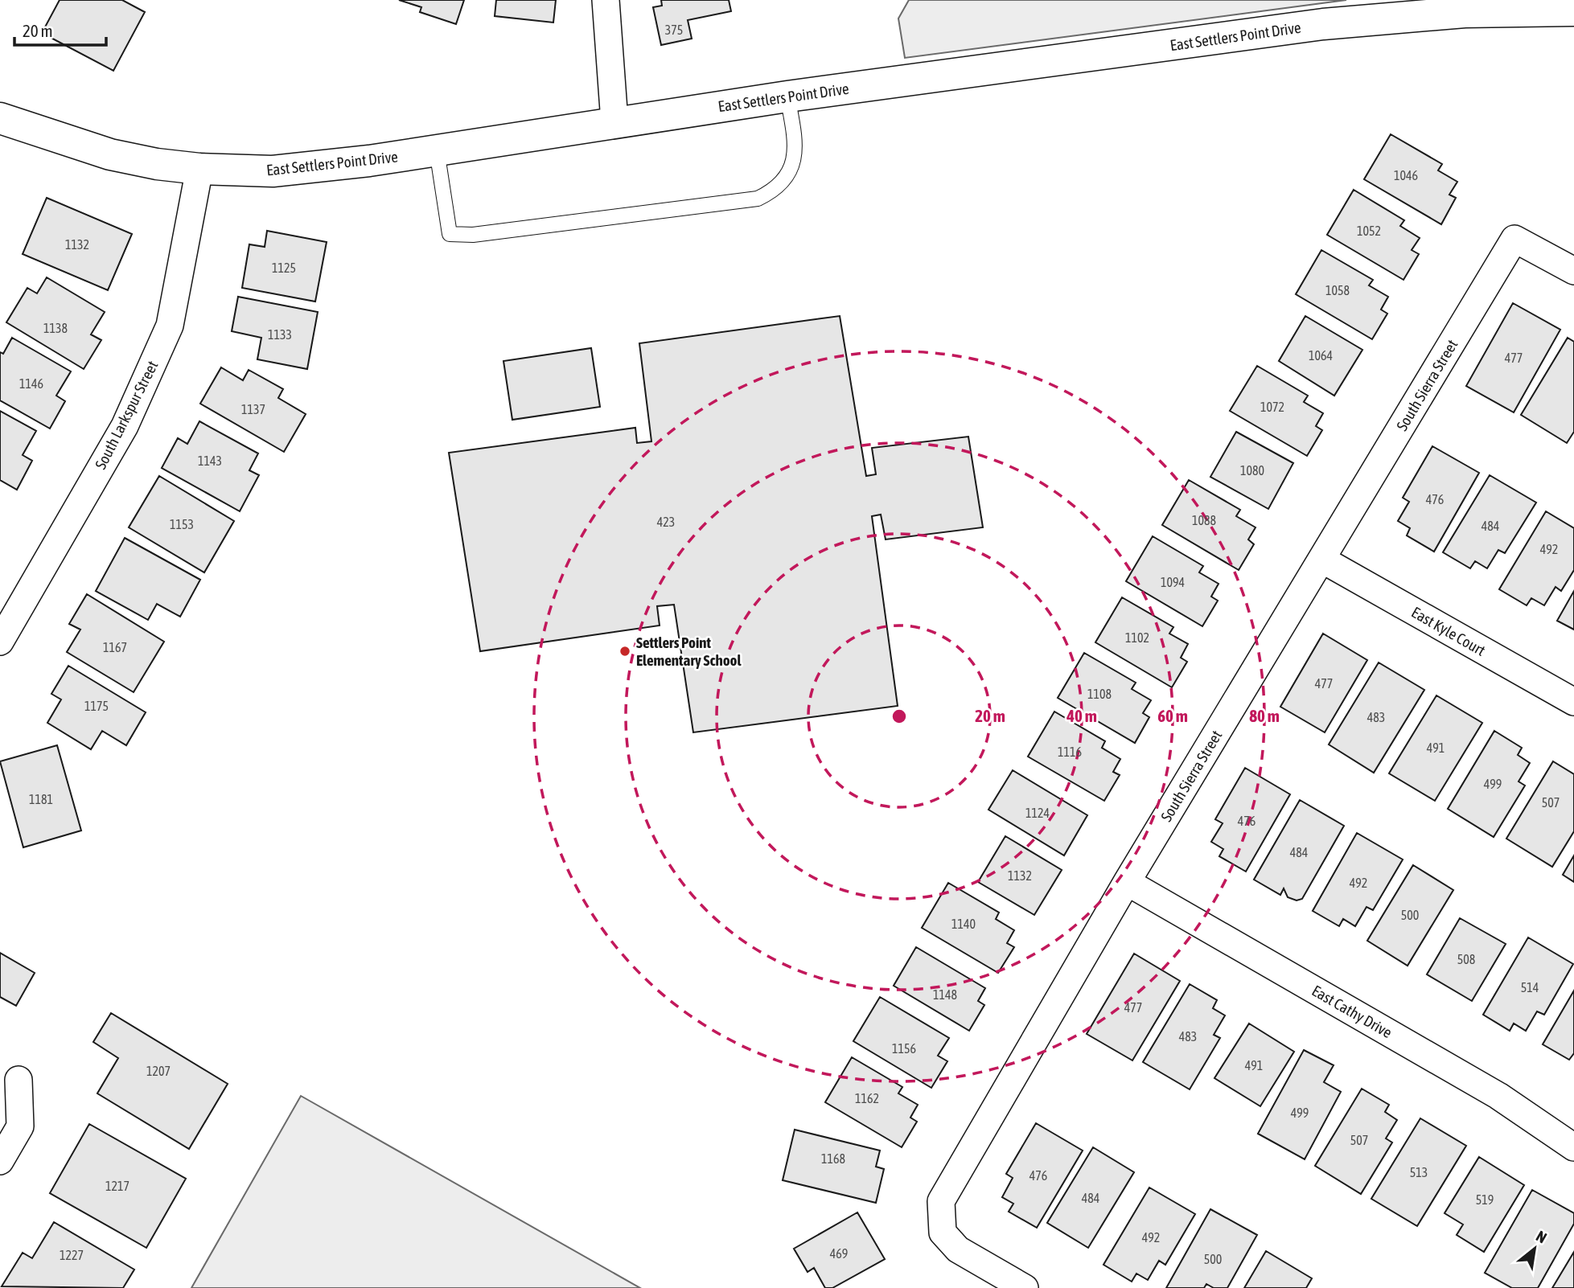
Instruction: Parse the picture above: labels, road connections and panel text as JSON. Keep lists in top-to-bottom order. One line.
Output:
{"streets":{"street":["East Settlers Point Drive","South Sierra Street","South Larkspur Street","East Kyle Court","East Cathy Drive"]},"crossings":[["East Settlers Point Drive","South Larkspur Street"],["South Sierra Street","East Kyle Court"],["South Sierra Street","East Cathy Drive"]],"places":["Settlers Point Elementary School"],"house_numbers":["375","1046","1052","1132","1125","1058","1138","1133","1064","477","1146","1072","1137","1143","1080","476","1088","423","1153","484","492","1094","1102","1167","477","1108","1175","483","491","1116","499","1181","507","1124","476","484","1132","492","500","1140","508","514","1148","477","483","1156","491","1207","1162","499","507","1168","513","476","1217","484","519","492","469","1227","500"],"scale_bar":"20 m","north":"top right","rings":["20 m","40 m","60 m","80 m"]}
